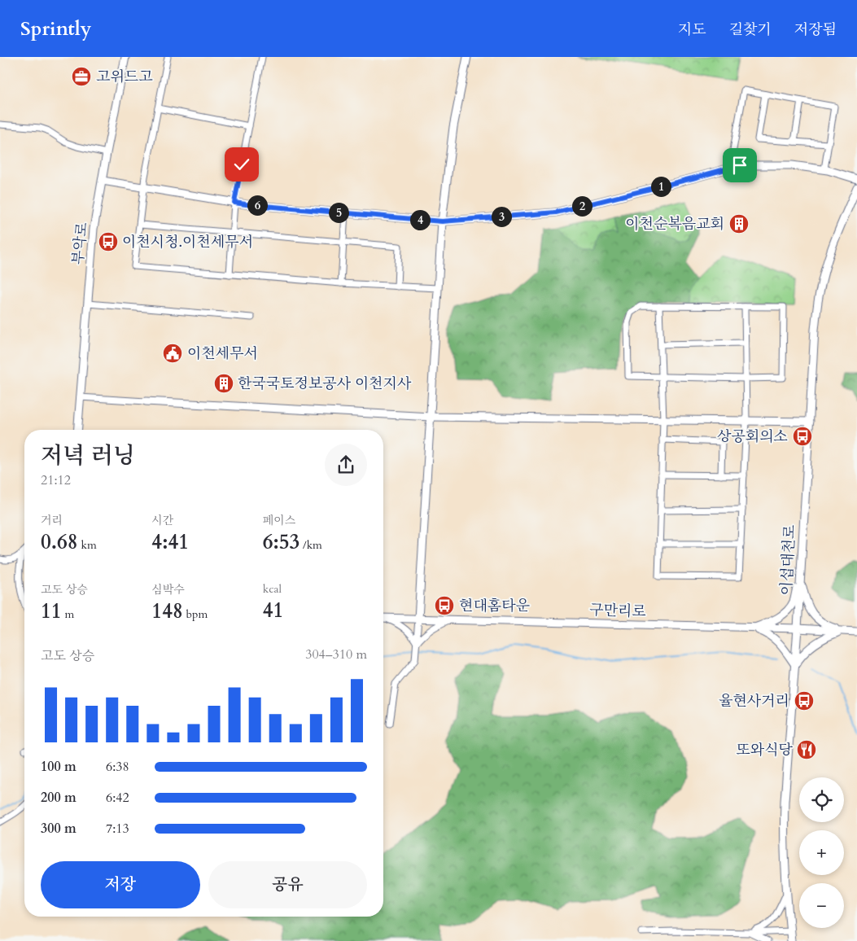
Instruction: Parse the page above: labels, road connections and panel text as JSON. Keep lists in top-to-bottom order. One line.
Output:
{"streets":{"street":["부악로","이섭대천로","구만리로"]},"crossings":[["이섭대천로","구만리로"]],"places":{"office":["고위드고"],"building":["이천순복음교회","한국국토정보공사 이천지사"],"bus stop":["이천시청.이천세무서","상공회의소","현대홈타운","율현사거리"],"public building":["이천세무서"],"restaurant":["또와식당"]},"page":{"header":"Sprintly","nav":["지도","길찾기","저장됨"],"pins":["1","6","2","5","3","4"],"heading":["저녁 러닝","21:12"],"stats":[["거리","0.68 km"],["시간","4:41"],["페이스","6:53 /km"],["고도 상승","11 m"],["심박수","148 bpm"],["kcal","41"]],"chart":["고도 상승","304–310 m"],"list":[{"name":"100 m","note":"6:38"},{"name":"200 m","note":"6:42"},{"name":"300 m","note":"7:13"}],"map_buttons":["+","−"],"buttons":["저장","공유"]}}
